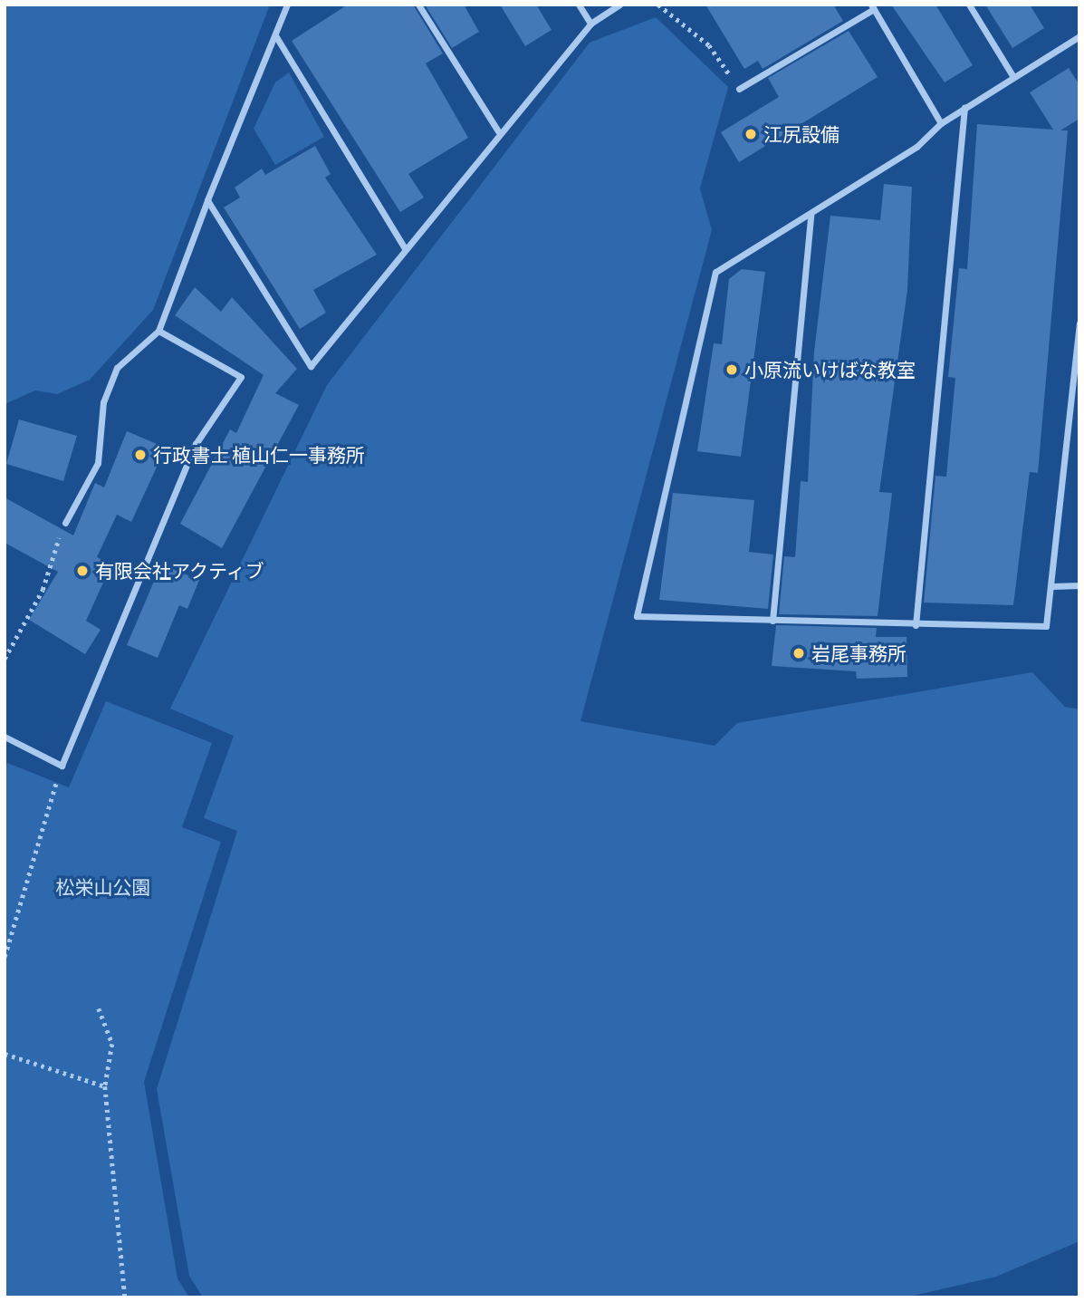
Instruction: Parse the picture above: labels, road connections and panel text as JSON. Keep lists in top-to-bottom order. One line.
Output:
{"parks":["松栄山公園"],"places":["江尻設備","小原流いけばな教室","行政書士 植山仁一事務所","有限会社アクティブ","岩尾事務所"]}
